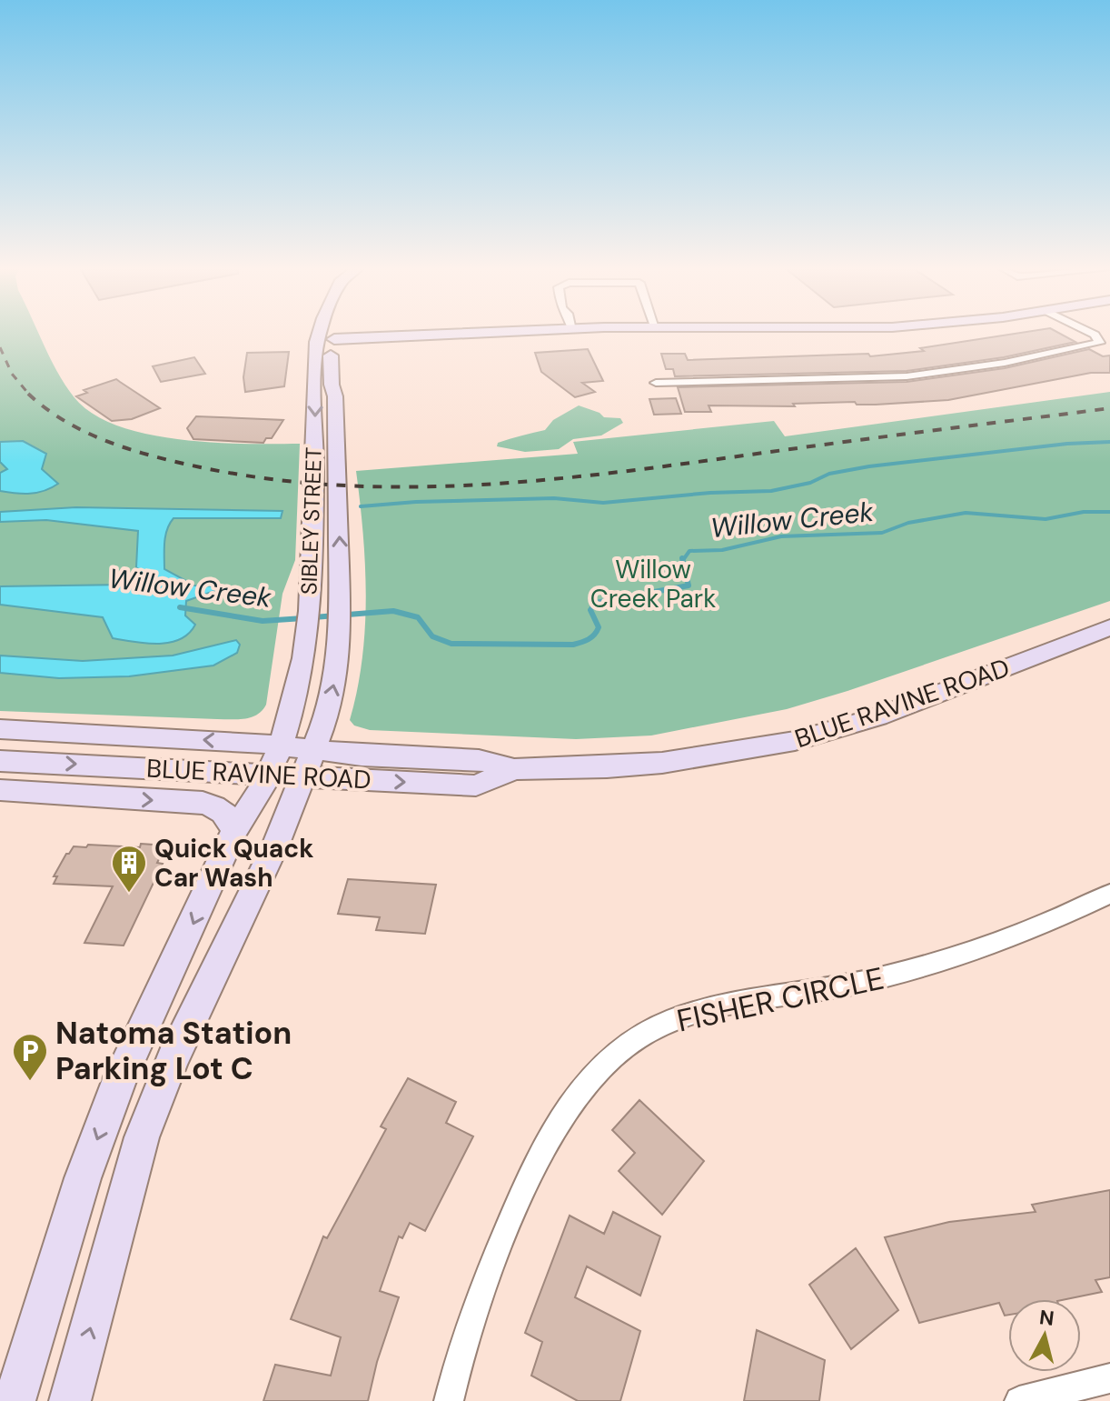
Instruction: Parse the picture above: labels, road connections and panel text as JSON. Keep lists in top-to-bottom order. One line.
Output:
{"streets":{"street":["SIBLEY STREET","BLUE RAVINE ROAD","FISHER CIRCLE"]},"crossings":[["SIBLEY STREET","BLUE RAVINE ROAD"]],"water":["Willow Creek"],"parks":["Willow Creek Park"],"places":{"building":["Quick Quack Car Wash"],"parking":["Natoma Station Parking Lot C"]},"north":"top"}
